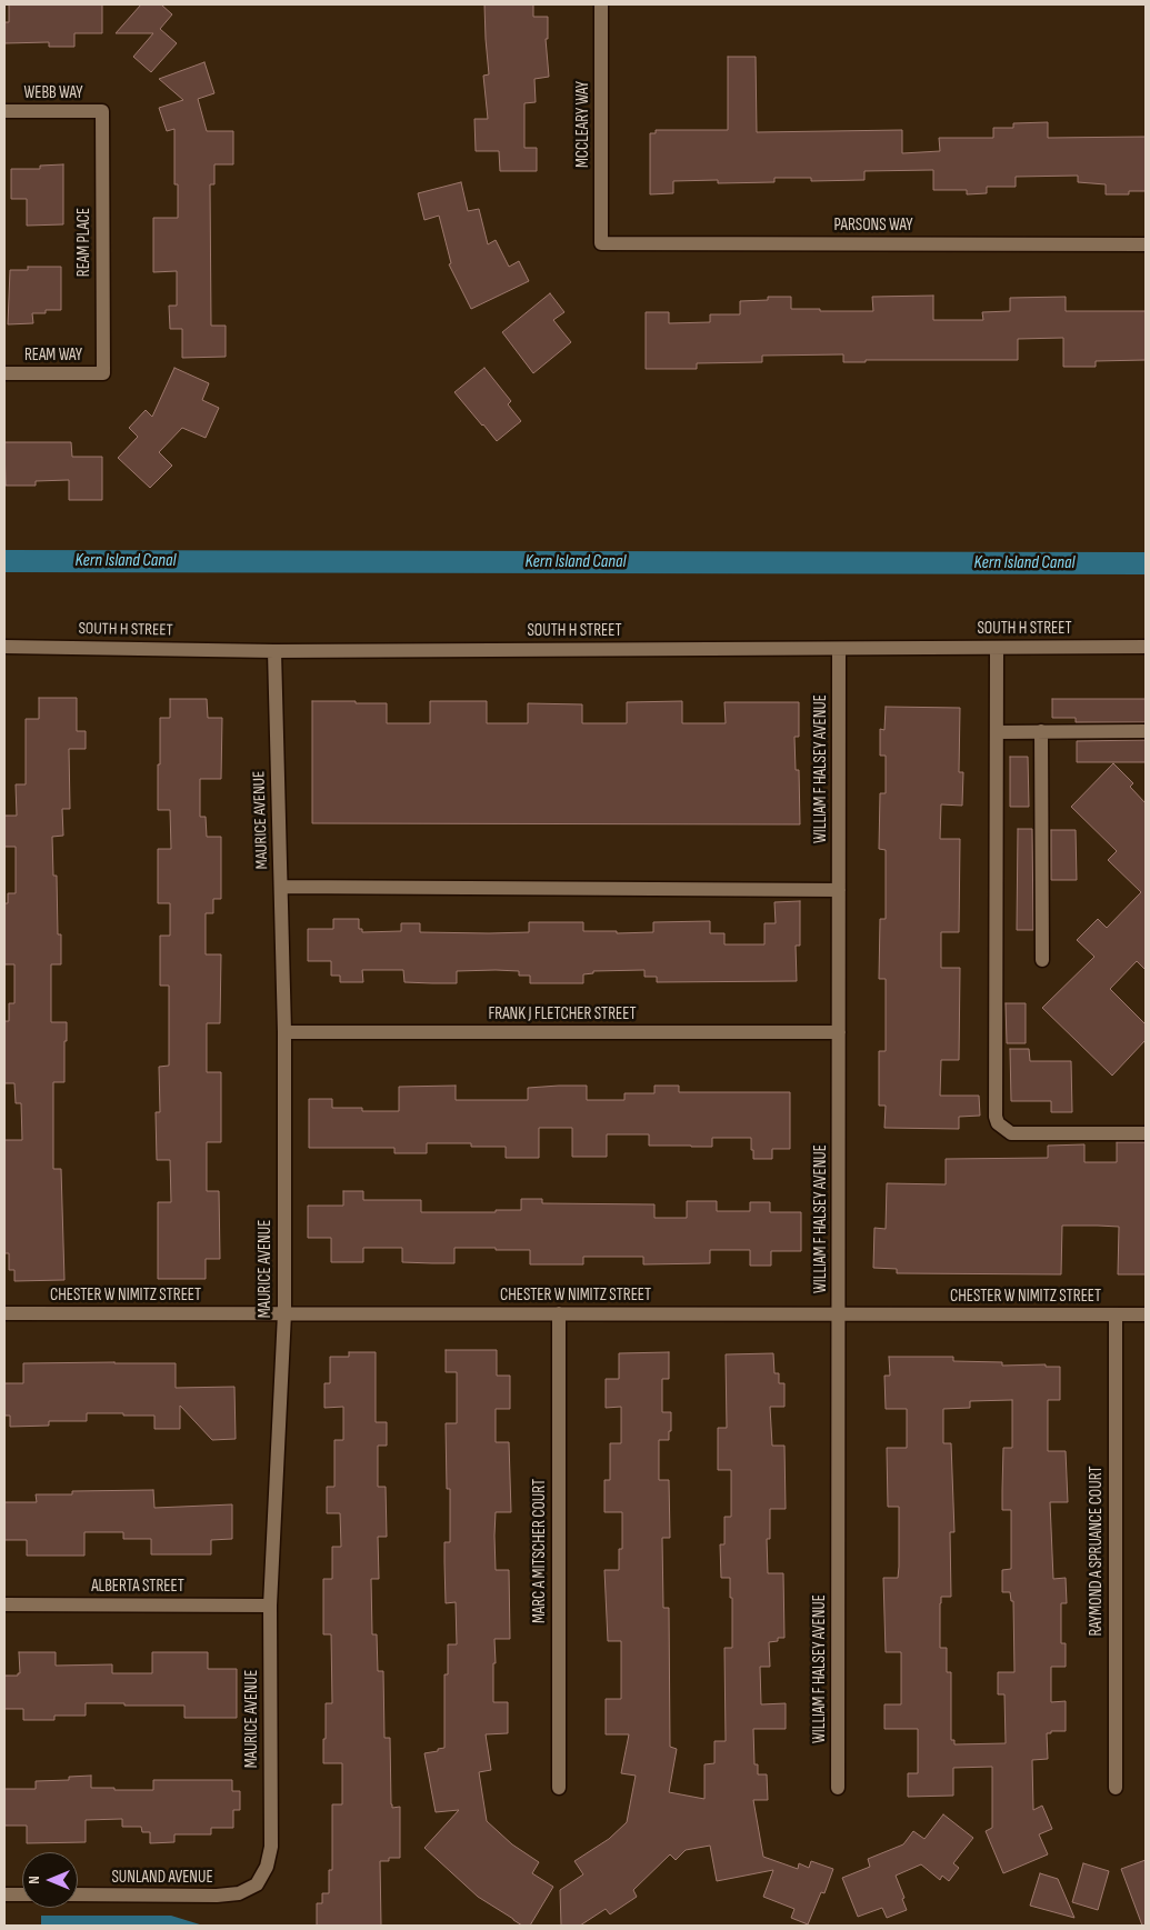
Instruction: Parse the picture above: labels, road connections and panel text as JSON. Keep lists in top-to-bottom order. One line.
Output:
{"streets":{"street":["WEBB WAY","MCCLEARY WAY","PARSONS WAY","REAM PLACE","REAM WAY","SOUTH H STREET","WILLIAM F HALSEY AVENUE","MAURICE AVENUE","FRANK J FLETCHER STREET","CHESTER W NIMITZ STREET","MARC A MITSCHER COURT","RAYMOND A SPRUANCE COURT","ALBERTA STREET","SUNLAND AVENUE"]},"crossings":[["WEBB WAY","REAM PLACE"],["MCCLEARY WAY","PARSONS WAY"],["REAM PLACE","REAM WAY"],["SOUTH H STREET","WILLIAM F HALSEY AVENUE"],["SOUTH H STREET","MAURICE AVENUE"],["WILLIAM F HALSEY AVENUE","FRANK J FLETCHER STREET"],["WILLIAM F HALSEY AVENUE","CHESTER W NIMITZ STREET"],["MAURICE AVENUE","FRANK J FLETCHER STREET"],["MAURICE AVENUE","CHESTER W NIMITZ STREET"],["MAURICE AVENUE","ALBERTA STREET"],["MAURICE AVENUE","SUNLAND AVENUE"],["CHESTER W NIMITZ STREET","MARC A MITSCHER COURT"],["CHESTER W NIMITZ STREET","RAYMOND A SPRUANCE COURT"]],"water":["Kern Island Canal"],"north":"left"}
